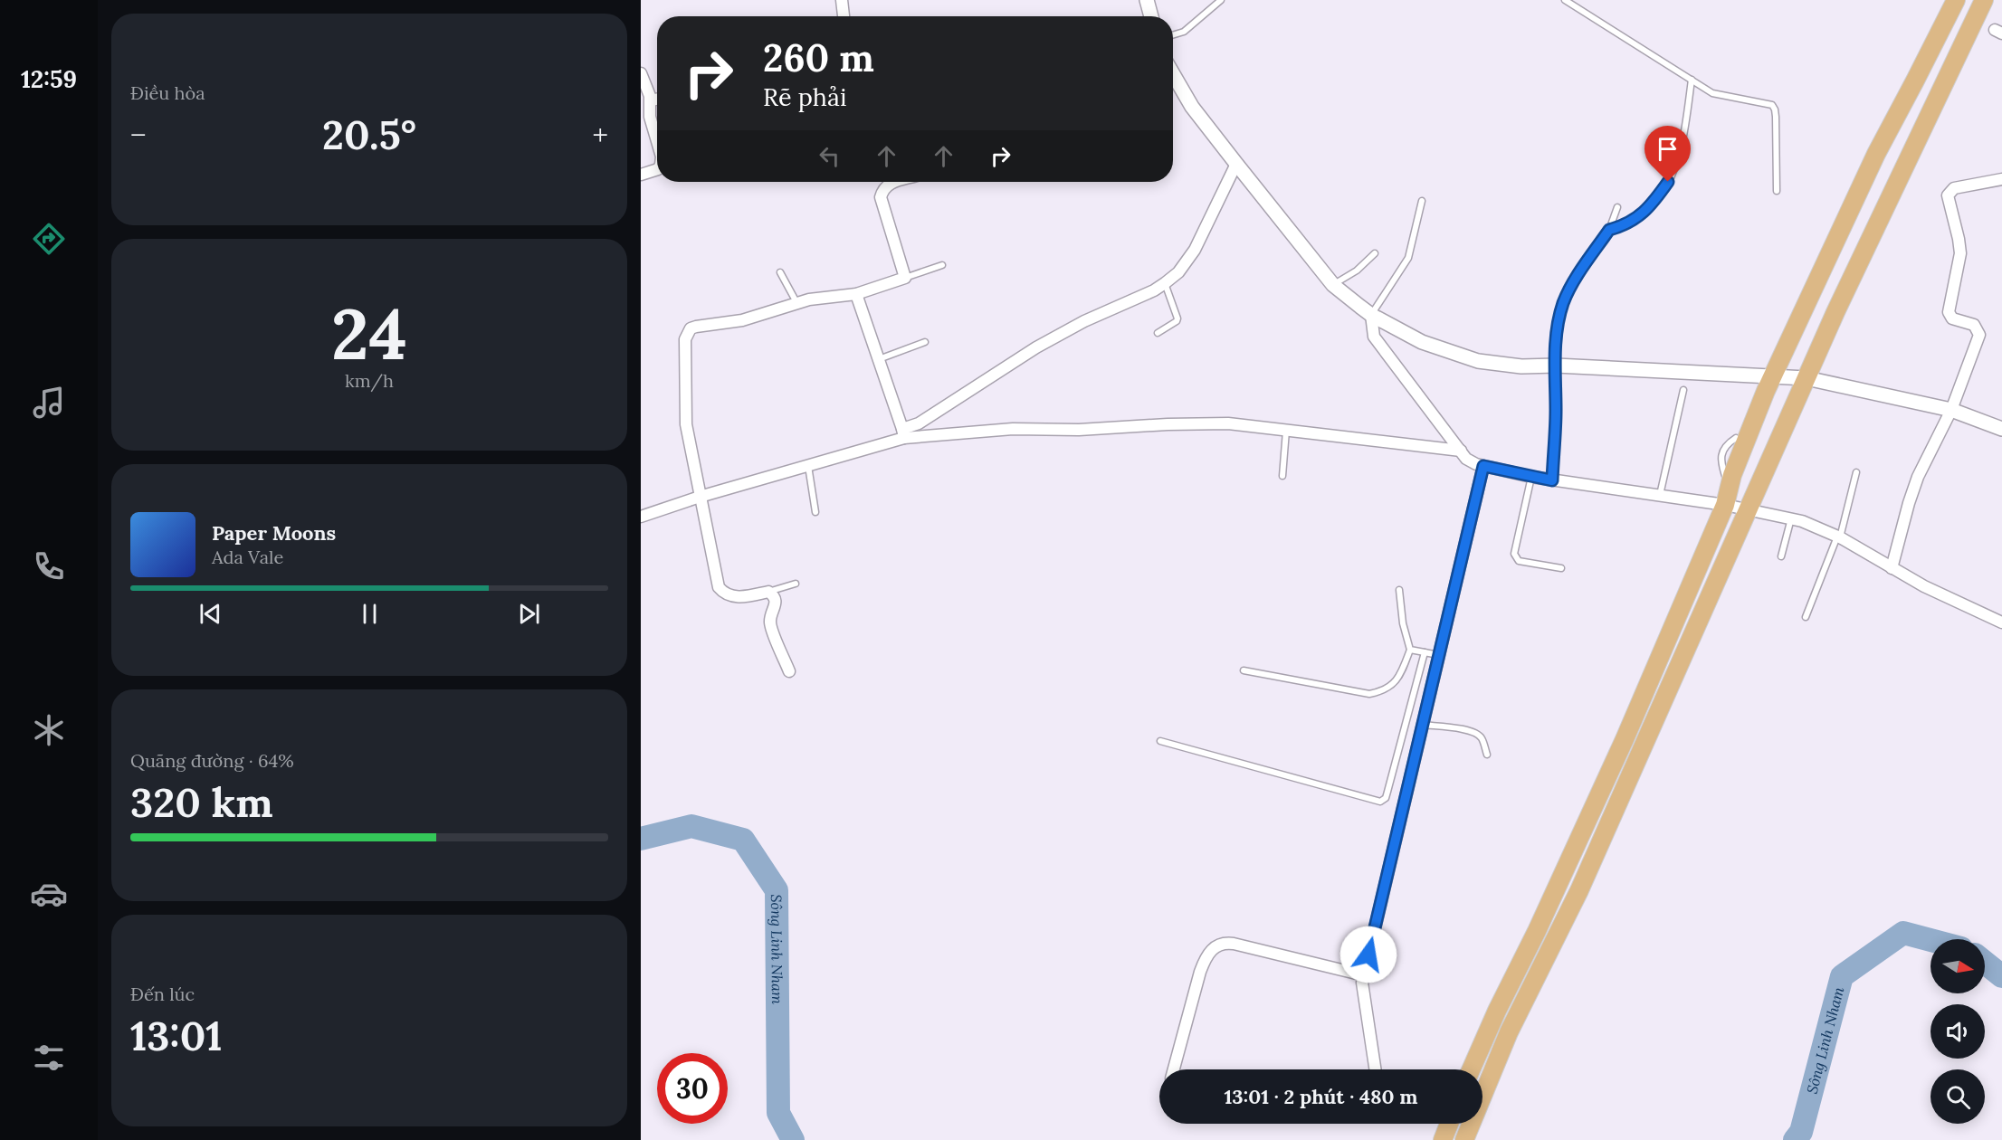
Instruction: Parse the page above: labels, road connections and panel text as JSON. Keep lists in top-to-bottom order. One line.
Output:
{"water":["Sông Linh Nham"],"north":"right","page":{"tabs":"12:59","tile":["Điều hòa",["24","km/h"],["Quãng đường · 64%","320 km"],["Đến lúc","13:01"]],"turn":["260 m","Rẽ phải"],"heat":["−","20.5°","+"],"song":["Paper Moons","Ada Vale"],"limit":"30","trip":"13:01 · 2 phút · 480 m"}}
